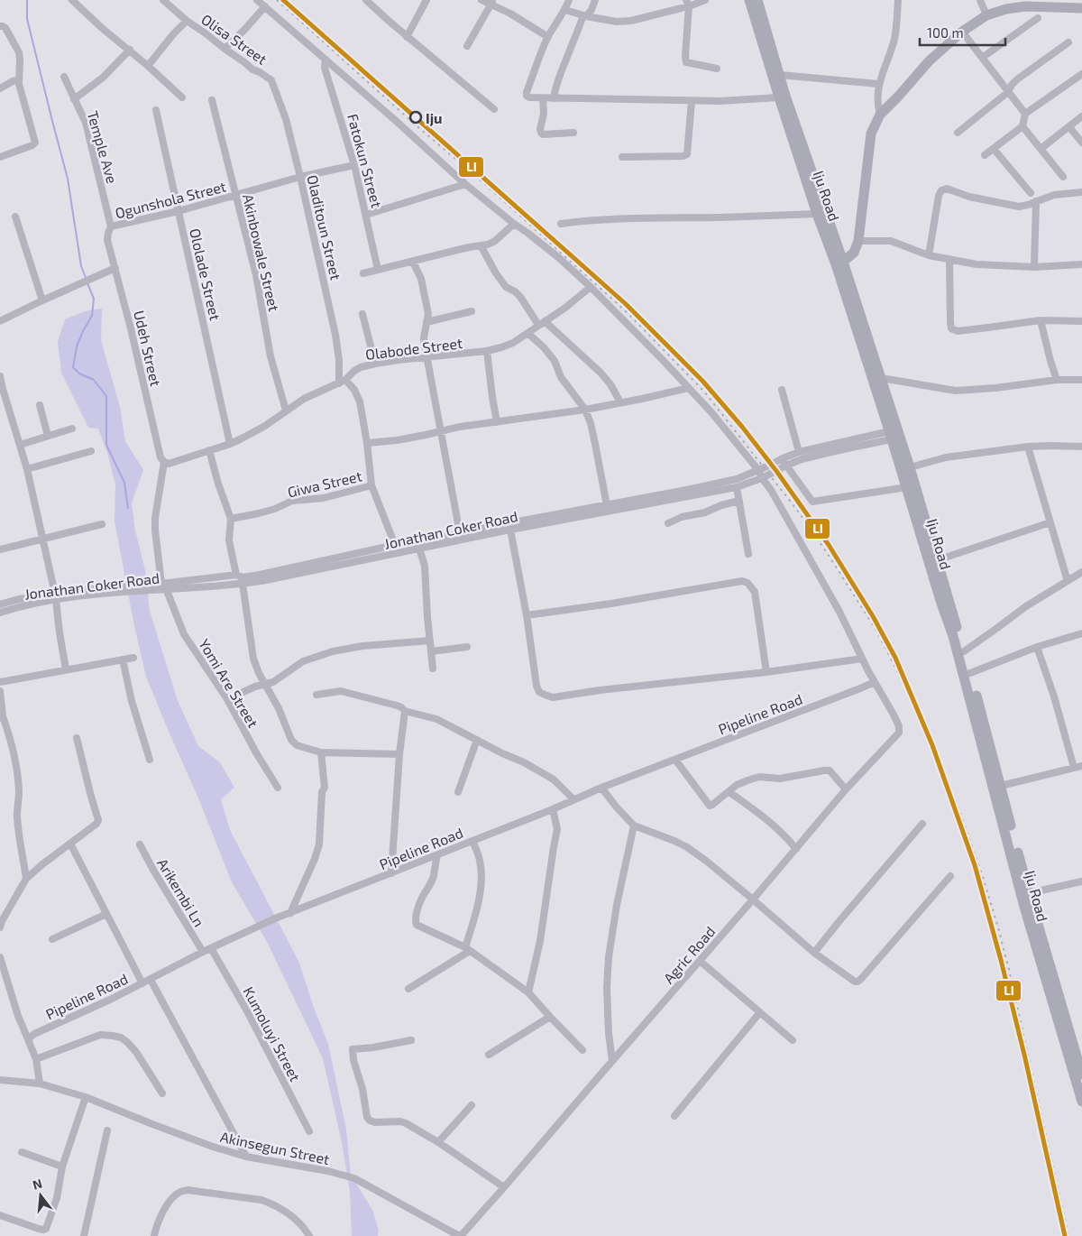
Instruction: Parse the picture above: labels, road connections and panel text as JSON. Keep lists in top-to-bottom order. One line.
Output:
{"streets":{"main road":["Iju Road"],"street":["Olisa Street","Temple Ave","Fatokun Street","Ogunshola Street","Oladitoun Street","Akinbowale Street","Ololade Street","Udeh Street","Olabode Street","Giwa Street","Jonathan Coker Road","Yomi Are Street","Pipeline Road","Arikembi Ln","Agric Road","Kumoluyi Street","Akinsegun Street"]},"crossings":[["Olisa Street","Oladitoun Street"],["Temple Ave","Ogunshola Street"],["Fatokun Street","Ogunshola Street"],["Iju Road","Jonathan Coker Road"],["Ogunshola Street","Oladitoun Street"],["Ogunshola Street","Akinbowale Street"],["Ogunshola Street","Ololade Street"],["Ogunshola Street","Udeh Street"],["Oladitoun Street","Olabode Street"],["Akinbowale Street","Olabode Street"],["Ololade Street","Olabode Street"],["Udeh Street","Olabode Street"],["Udeh Street","Yomi Are Street"],["Olabode Street","Yomi Are Street"],["Jonathan Coker Road","Yomi Are Street"],["Pipeline Road","Arikembi Ln"],["Pipeline Road","Agric Road"],["Pipeline Road","Kumoluyi Street"],["Agric Road","Akinsegun Street"]],"places":["Iju"],"lines":["transit line LI"],"scale_bar":"100 m","north":"top"}
